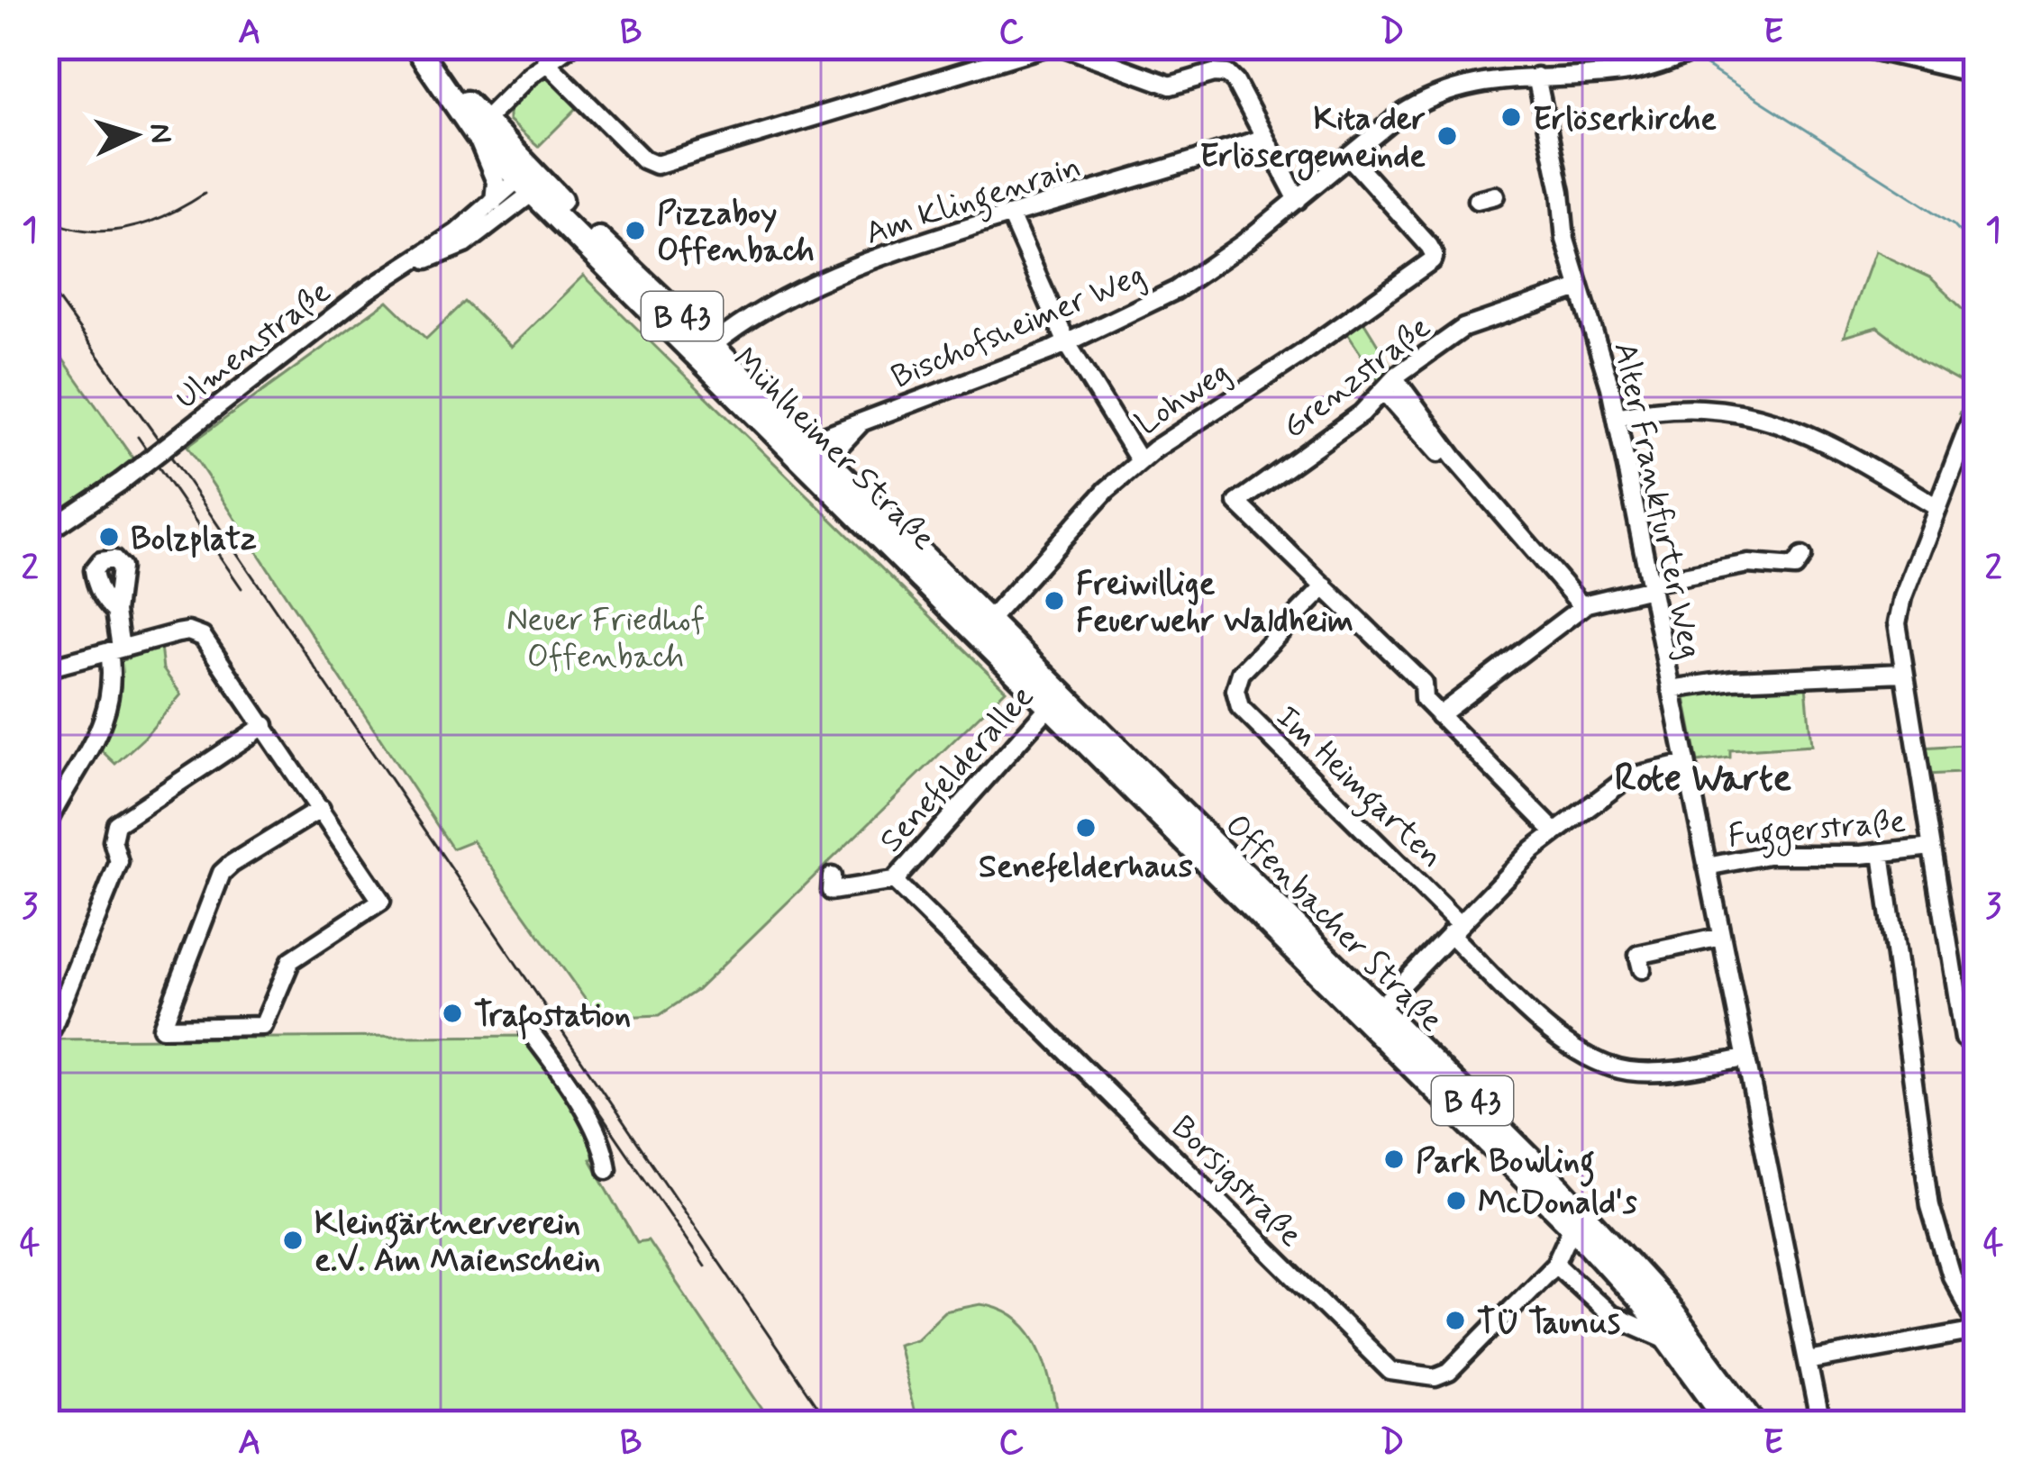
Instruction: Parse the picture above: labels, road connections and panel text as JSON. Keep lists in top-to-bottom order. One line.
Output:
{"streets":{"main road":["B 43","Mühlheimer Straße","Offenbacher Straße"],"street":["Am Klingenrain","Bischofsheimer Weg","Ulmenstraße","Grenzstraße","Lohweg","Alter Frankfurter Weg","Senefelderallee","Im Heimgarten","Fuggerstraße","Borsigstraße"]},"crossings":[["Am Klingenrain","Mühlheimer Straße"],["Bischofsheimer Weg","Lohweg"],["Bischofsheimer Weg","Mühlheimer Straße"],["Bischofsheimer Weg","Alter Frankfurter Weg"],["Ulmenstraße","Mühlheimer Straße"],["Grenzstraße","Alter Frankfurter Weg"],["Grenzstraße","Im Heimgarten"],["Lohweg","Mühlheimer Straße"],["Mühlheimer Straße","Offenbacher Straße"],["Alter Frankfurter Weg","Im Heimgarten"],["Alter Frankfurter Weg","Fuggerstraße"],["Senefelderallee","Offenbacher Straße"],["Senefelderallee","Borsigstraße"],["Offenbacher Straße","Borsigstraße"]],"districts":["Rote Warte"],"parks":["Neuer Friedhof Offenbach"],"places":["Erlöserkirche","Kita der Erlösergemeinde","Pizzaboy Offenbach","Bolzplatz","Freiwillige Feuerwehr Waldheim","Senefelderhaus","Trafostation","Park Bowling","McDonald's","Kleingärtnerverein e.V. Am Maienschein","TÜ Taunus"],"north":"right","grid":{"columns":["A","B","C","D","E"],"rows":["1","2","3","4"]}}
